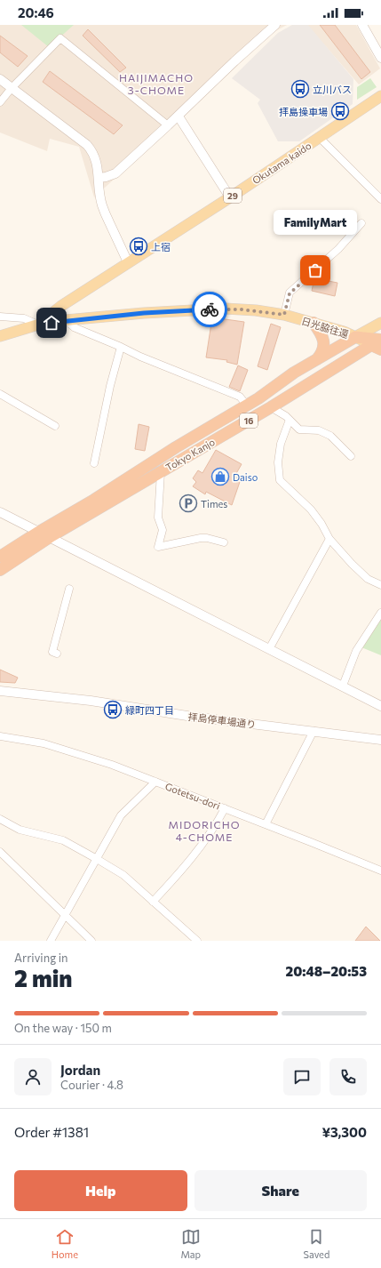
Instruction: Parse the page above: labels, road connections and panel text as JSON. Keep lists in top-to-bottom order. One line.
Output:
{"streets":{"highway":["16","Tokyo Kanjo"],"main road":["Okutama kaido","29","日光脇往還"],"street":["拝島停車場通り","Gotetsu-dori"]},"crossings":[["Okutama kaido","日光脇往還"],["日光脇往還","Tokyo Kanjo"]],"districts":["HAIJIMACHO 3-CHOME","MIDORICHO 4-CHOME"],"places":{"bus stop":["立川バス","拝島操車場","上宿","緑町四丁目"],"other":["FamilyMart"],"shop":["Daiso"],"parking":["Times"]},"page":{"status":"20:46","bubble":"FamilyMart","heading":["2 min","Arriving in","20:48–20:53"],"panel":["Jordan","Courier · 4.8","Order #1381","¥3,300"],"bar":"On the way · 150 m","buttons":["Help","Share"],"tabs":["Home","Map","Saved"]}}
